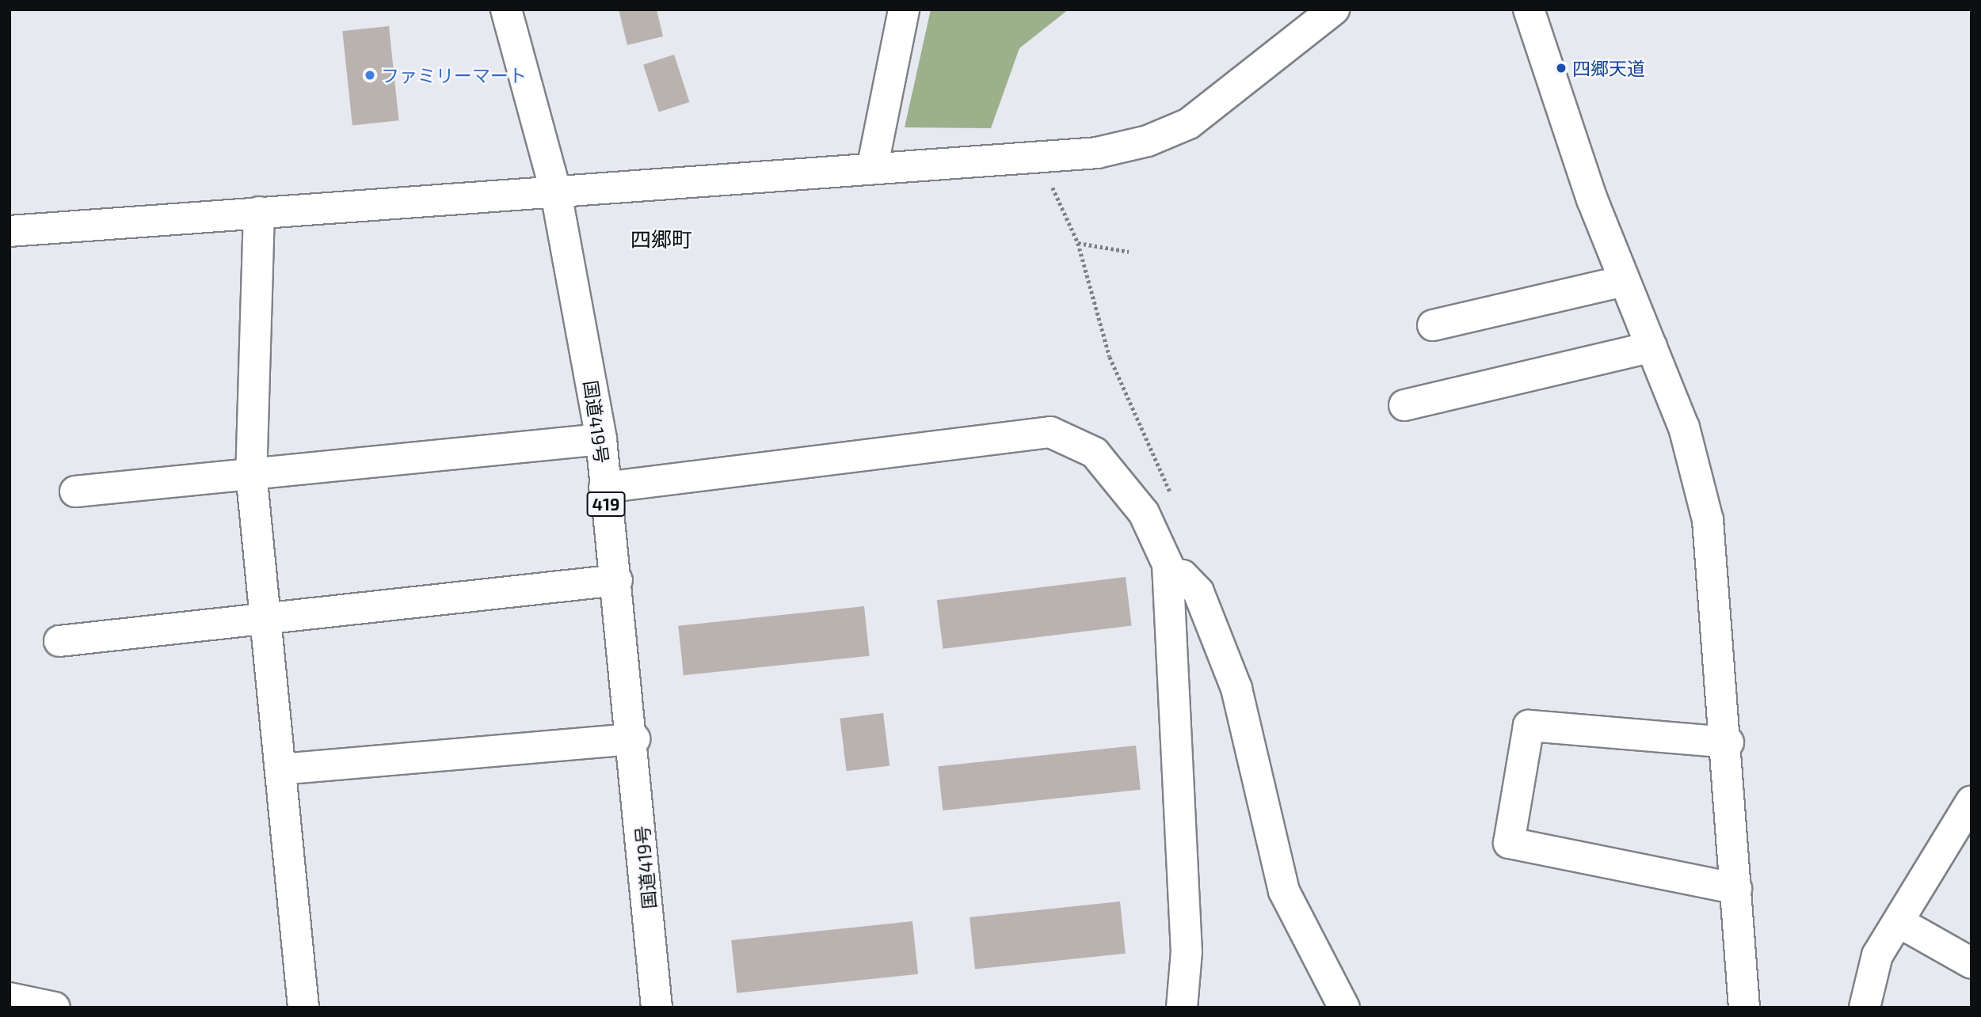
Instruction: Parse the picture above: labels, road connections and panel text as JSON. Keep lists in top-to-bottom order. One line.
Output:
{"streets":{"main road":["国道419号","419"]},"districts":["四郷町"],"places":["四郷天道","ファミリーマート"]}
